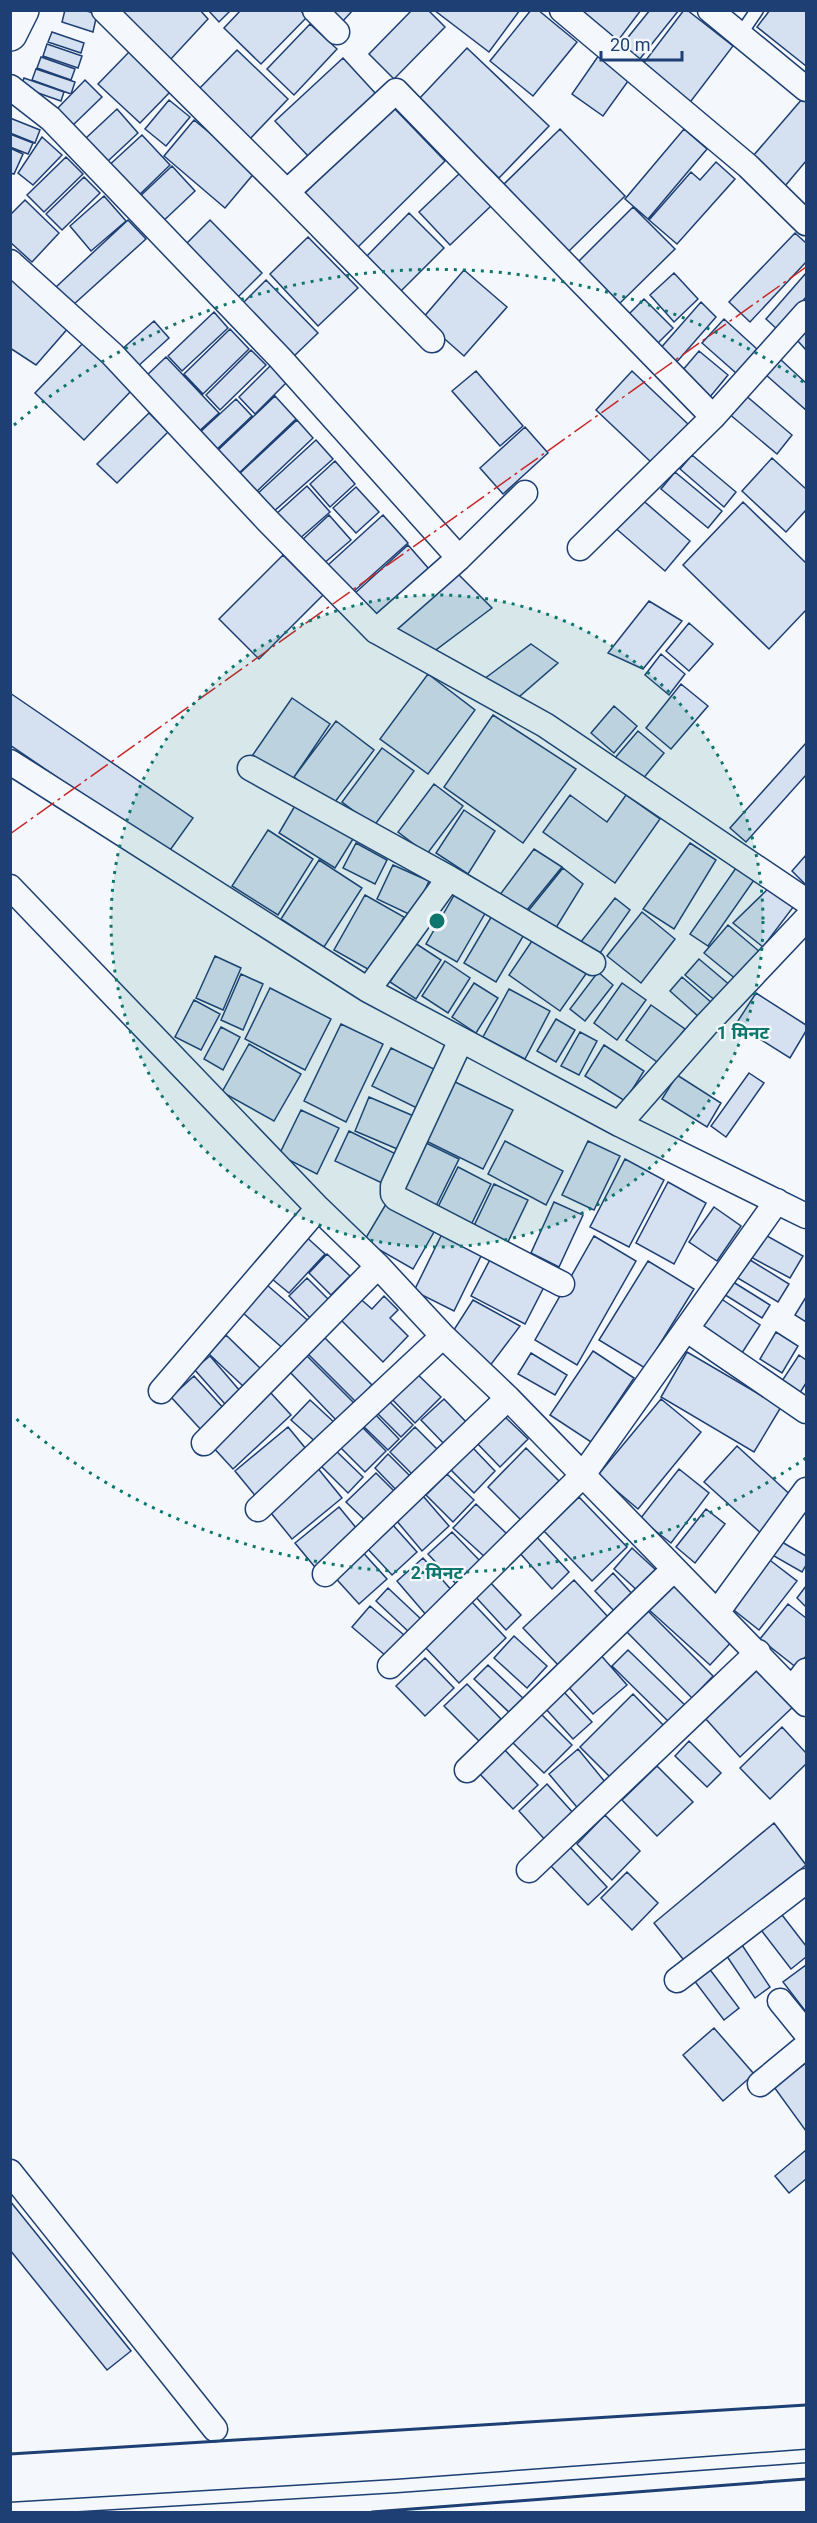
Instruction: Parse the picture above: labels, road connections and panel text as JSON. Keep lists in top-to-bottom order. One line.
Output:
{"scale_bar":"20 m","rings":["1 मिनट","2 मिनट"]}
